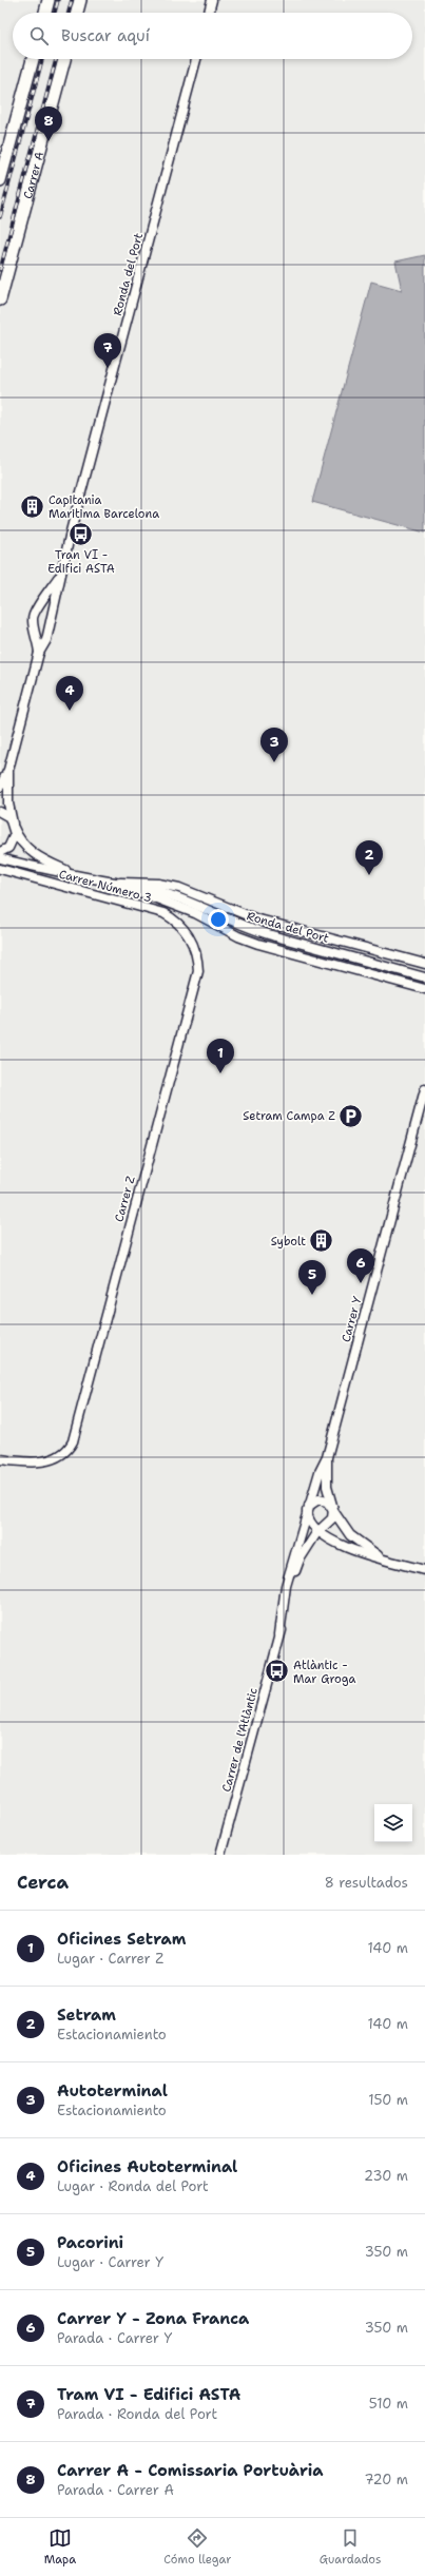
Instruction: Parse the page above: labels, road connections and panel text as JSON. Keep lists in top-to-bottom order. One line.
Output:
{"streets":{"main road":["Carrer A"],"street":["Ronda del Port","Carrer Número 3","Carrer Z","Carrer Y","Carrer de l'Atlàntic"]},"crossings":[["Ronda del Port","Carrer Número 3"],["Carrer Número 3","Carrer Z"]],"places":{"building":["Capitania Maritima Barcelona","Sybolt"],"bus stop":["Tran VI - Edifici ASTA","Atlàntic - Mar Groga"],"parking":["Setram Campa Z"]},"page":{"search":"Buscar aquí","pins":["8","7","4","3","2","1","6","5"],"heading":["Cerca","8 resultados"],"list":[{"mark":"1","name":"Oficines Setram","note":"Lugar · Carrer Z","value":"140 m"},{"mark":"2","name":"Setram","note":"Estacionamiento","value":"140 m"},{"mark":"3","name":"Autoterminal","note":"Estacionamiento","value":"150 m"},{"mark":"4","name":"Oficines Autoterminal","note":"Lugar · Ronda del Port","value":"230 m"},{"mark":"5","name":"Pacorini","note":"Lugar · Carrer Y","value":"350 m"},{"mark":"6","name":"Carrer Y - Zona Franca","note":"Parada · Carrer Y","value":"350 m"},{"mark":"7","name":"Tram VI - Edifici ASTA","note":"Parada · Ronda del Port","value":"510 m"},{"mark":"8","name":"Carrer A - Comissaria Portuària","note":"Parada · Carrer A","value":"720 m"}],"nav":["Mapa","Cómo llegar","Guardados"]}}
